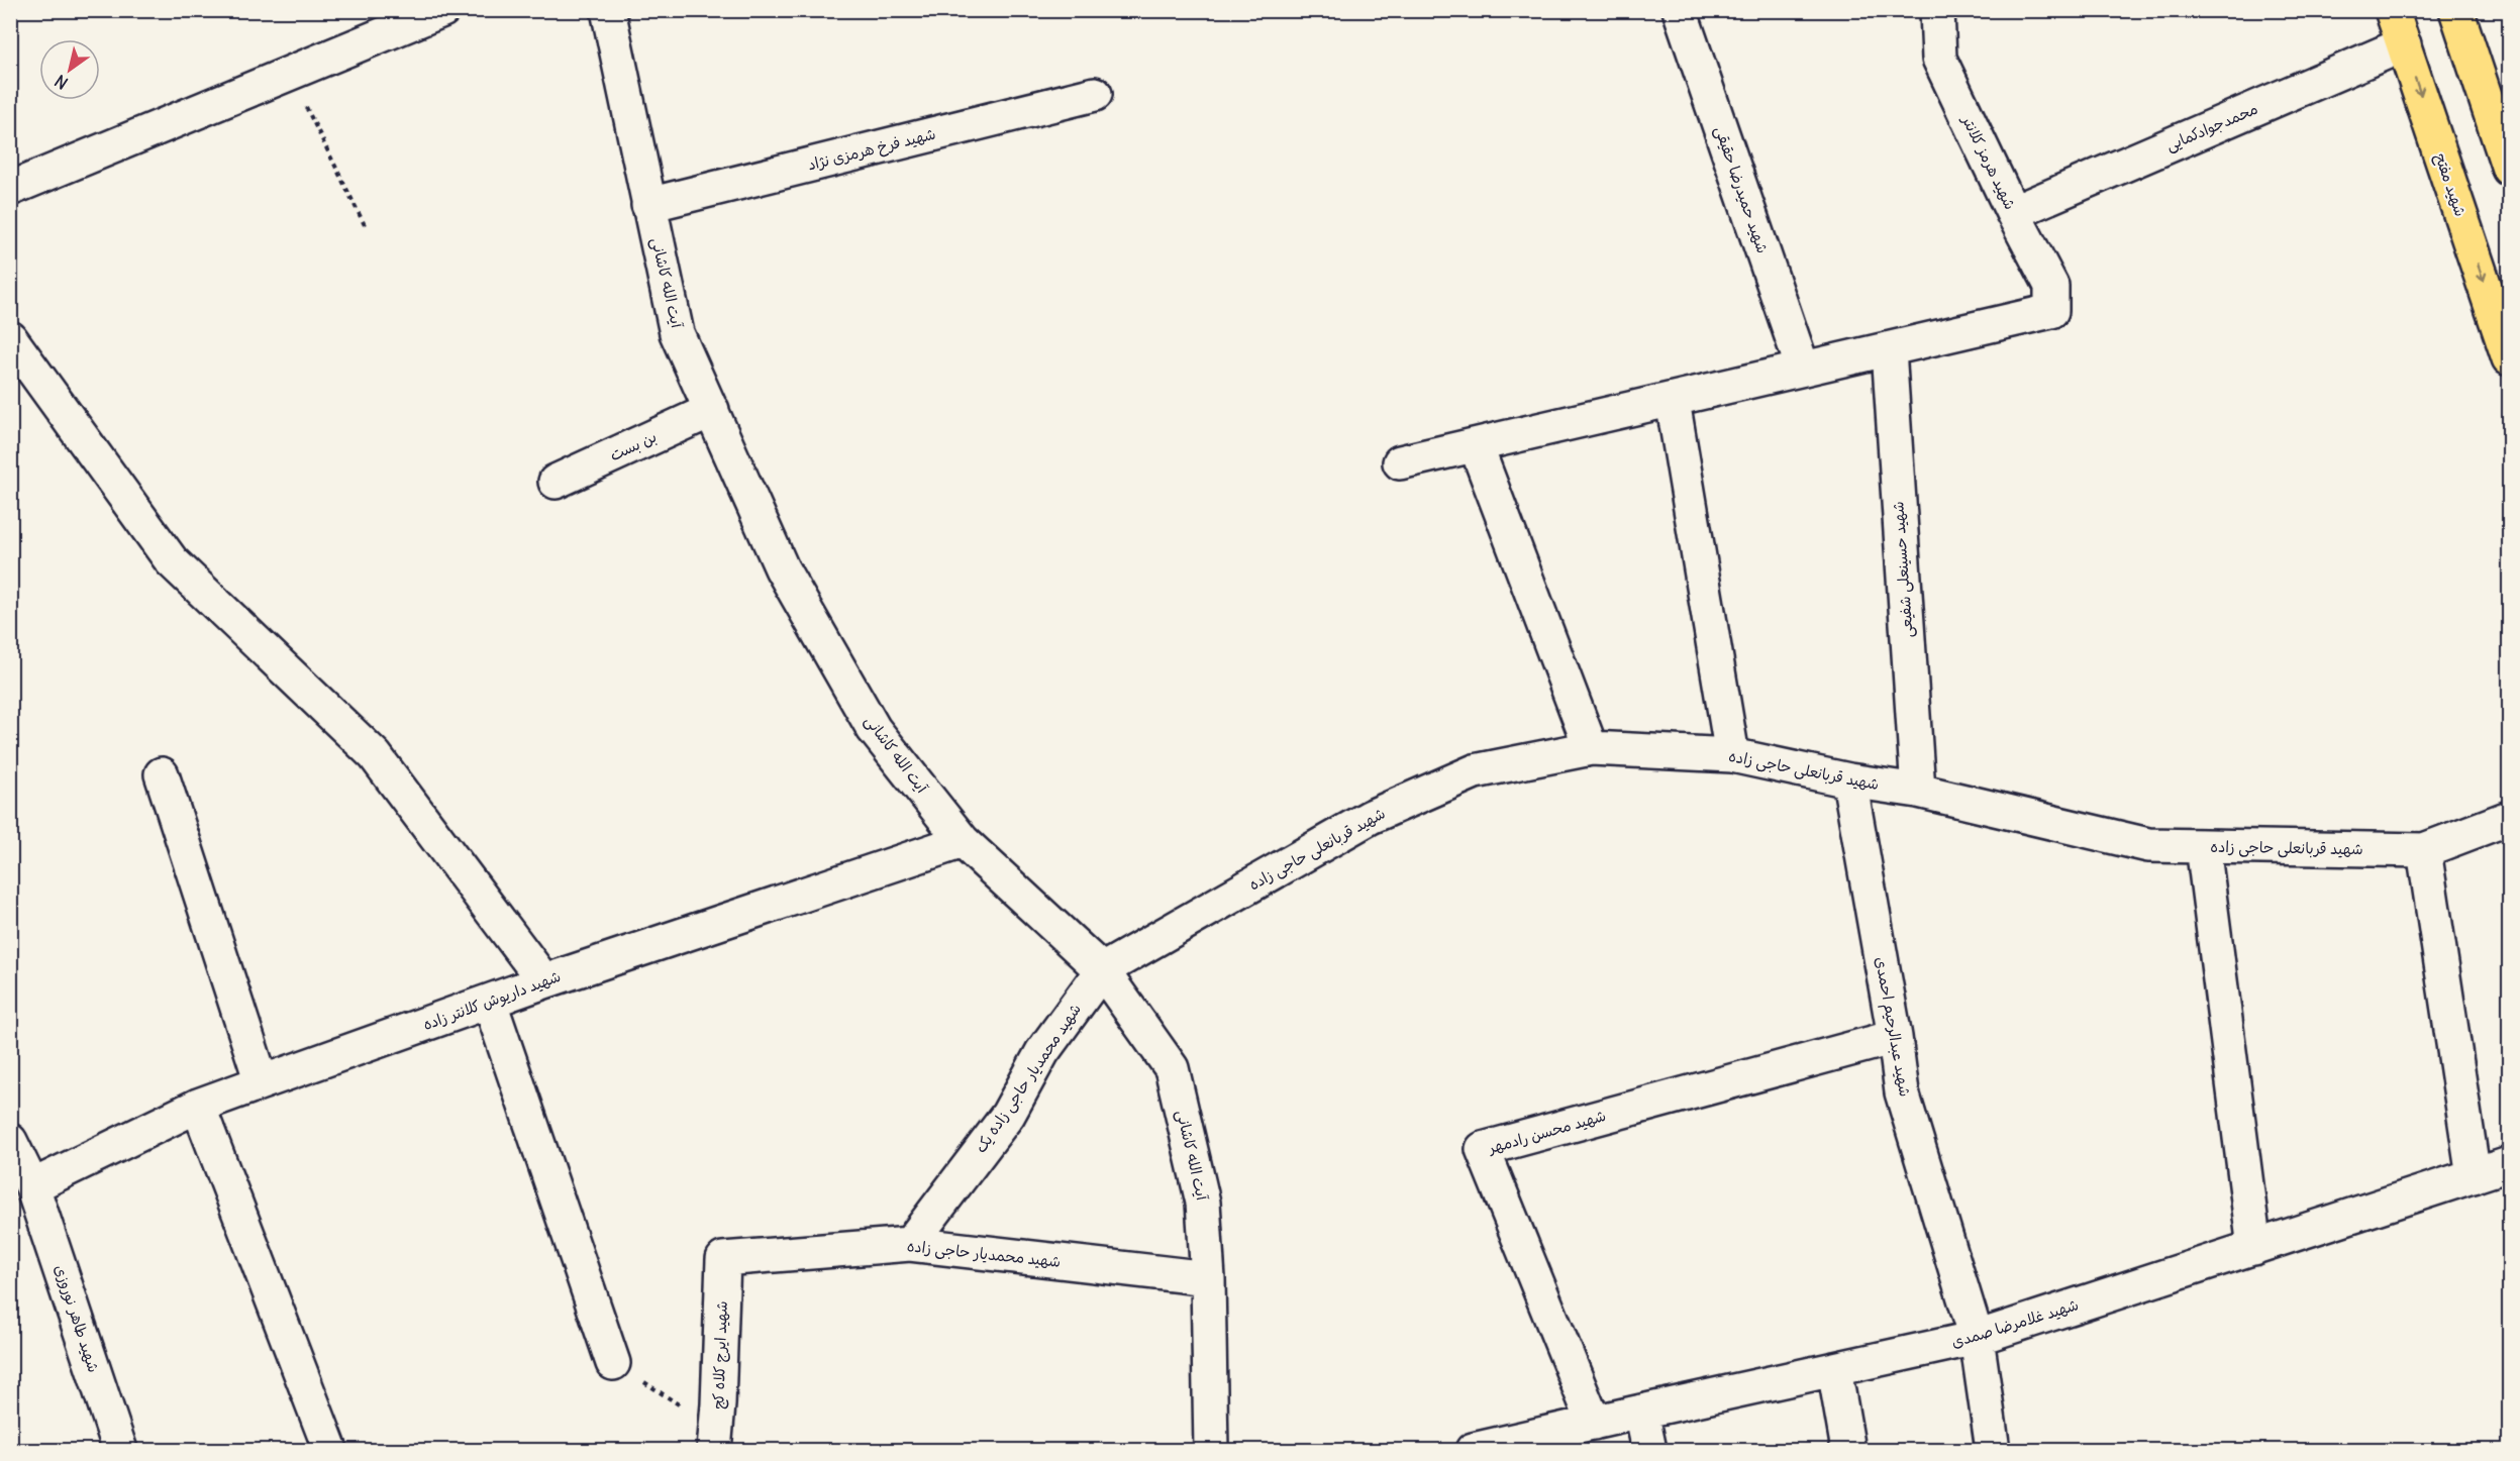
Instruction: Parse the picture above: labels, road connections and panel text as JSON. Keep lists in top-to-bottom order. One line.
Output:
{"streets":{"main road":["شهید مفتح"],"street":["محمدجوادکمایی","شهید فرخ هرمزی نژاد","شهید هرمز کلانتر","شهید حمیدرضا حقیقی","آیت الله کاشانی","بن بست","شهید حسینعلی شفیعی","شهید قربانعلی حاجی زاده","شهید داریوش کلانتر زاده","شهید عبدالرحیم احمدی","شهید محمدیار حاجی زاده یک","شهید محسن رادمهر","شهید محمدیار حاجی زاده","شهید طاهر نوروزی","شهید غلامرضا صمدی","شهید ایرج کلاه کج"]},"crossings":[["محمدجوادکمایی","شهید مفتح"],["شهید فرخ هرمزی نژاد","آیت الله کاشانی"],["شهید هرمز کلانتر","شهید حسینعلی شفیعی"],["آیت الله کاشانی","بن بست"],["آیت الله کاشانی","شهید قربانعلی حاجی زاده"],["آیت الله کاشانی","شهید داریوش کلانتر زاده"],["آیت الله کاشانی","شهید محمدیار حاجی زاده یک"],["آیت الله کاشانی","شهید محمدیار حاجی زاده"],["شهید حسینعلی شفیعی","شهید قربانعلی حاجی زاده"],["شهید قربانعلی حاجی زاده","شهید عبدالرحیم احمدی"],["شهید قربانعلی حاجی زاده","شهید محمدیار حاجی زاده یک"],["شهید داریوش کلانتر زاده","شهید طاهر نوروزی"],["شهید عبدالرحیم احمدی","شهید محسن رادمهر"],["شهید عبدالرحیم احمدی","شهید غلامرضا صمدی"],["شهید محمدیار حاجی زاده یک","شهید محمدیار حاجی زاده"],["شهید محسن رادمهر","شهید غلامرضا صمدی"],["شهید محمدیار حاجی زاده","شهید ایرج کلاه کج"]],"north":"bottom left"}
